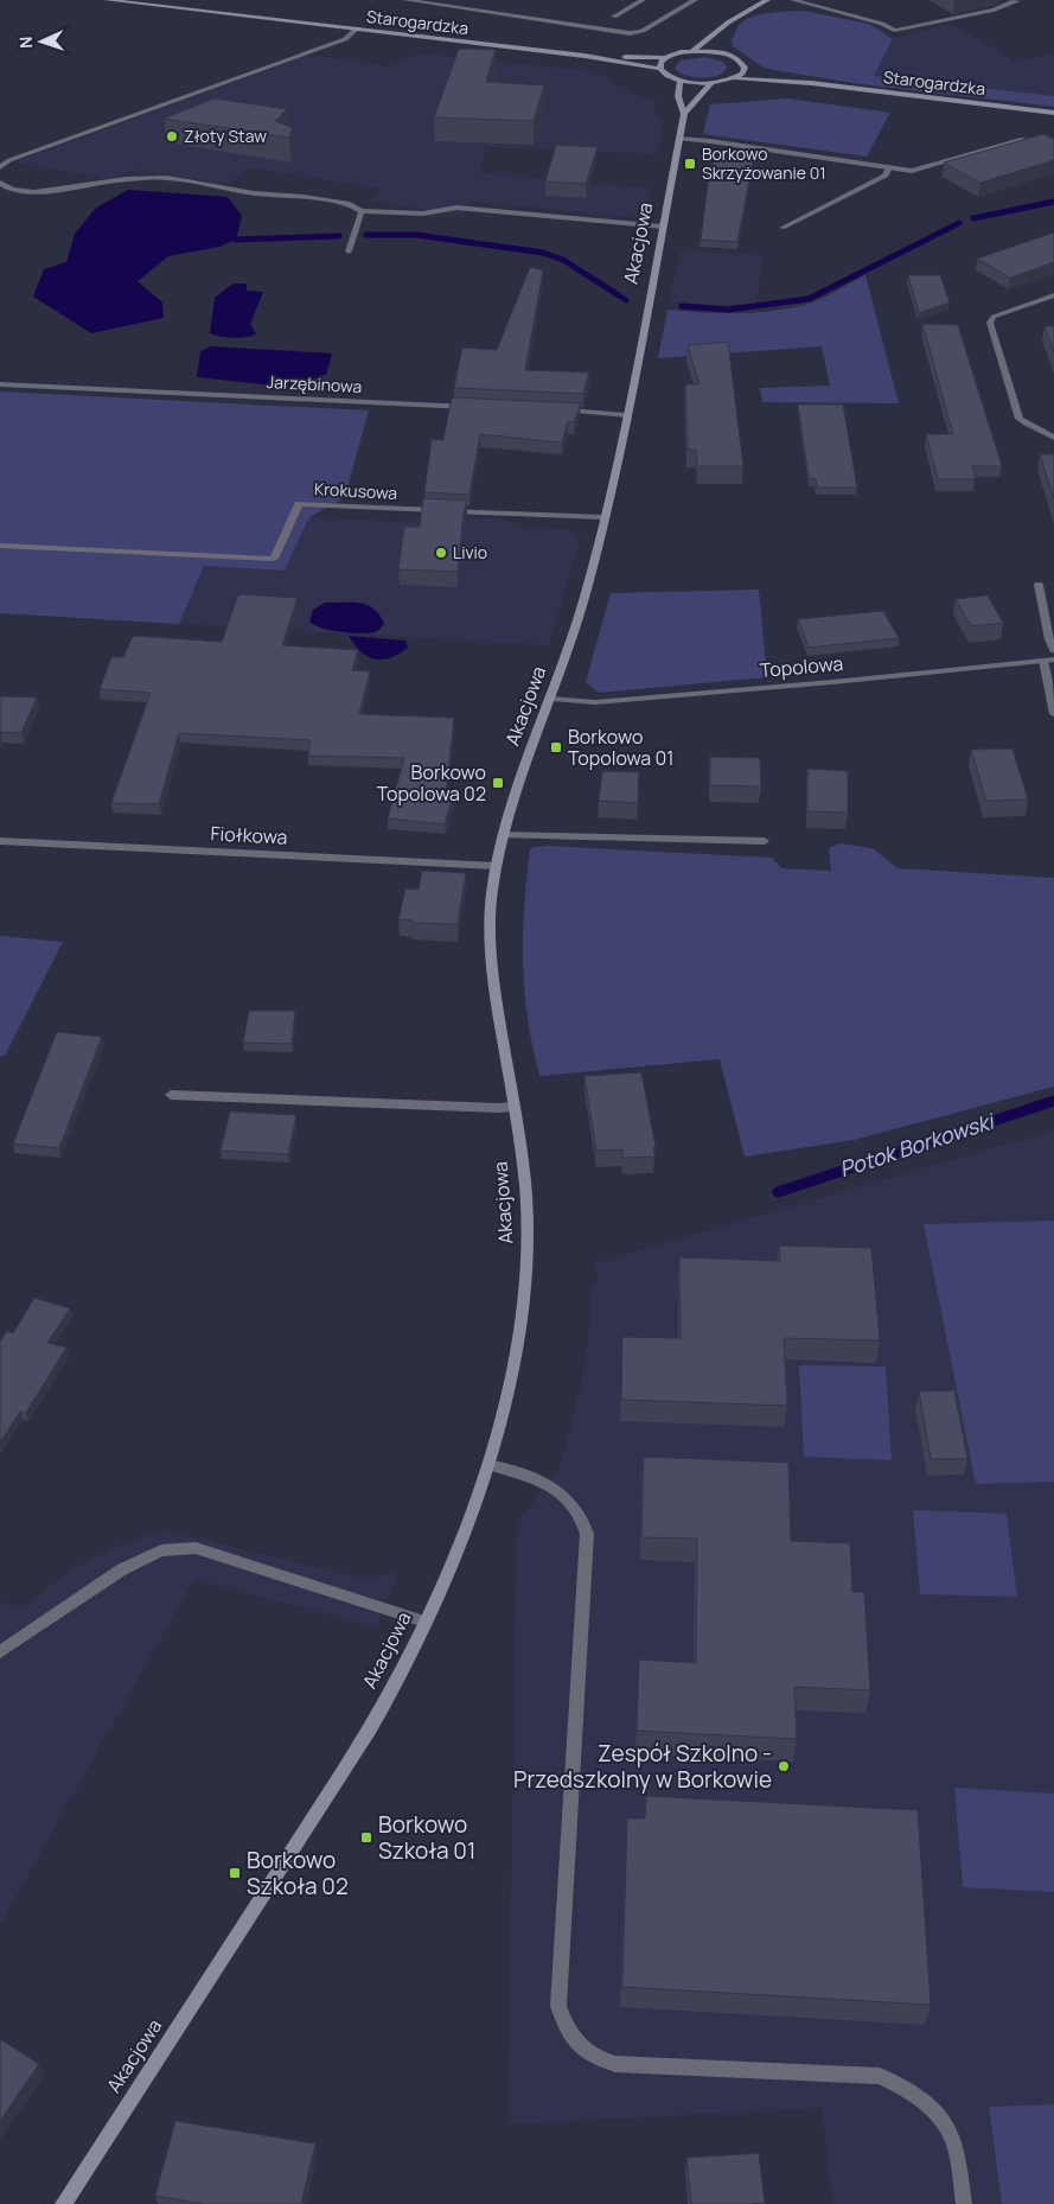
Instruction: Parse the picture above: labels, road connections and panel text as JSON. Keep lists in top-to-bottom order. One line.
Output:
{"streets":{"street":["Starogardzka","Akacjowa","Jarzębinowa","Krokusowa","Topolowa","Fiołkowa"]},"crossings":[["Starogardzka","Akacjowa"],["Akacjowa","Krokusowa"],["Akacjowa","Topolowa"],["Akacjowa","Fiołkowa"]],"water":["Potok Borkowski"],"places":{"other":["Złoty Staw","Livio","Zespół Szkolno - Przedszkolny w Borkowie"],"transit":["Borkowo Skrzyżowanie 01","Borkowo Topolowa 01","Borkowo Topolowa 02","Borkowo Szkoła 01","Borkowo Szkoła 02"]},"north":"left"}
